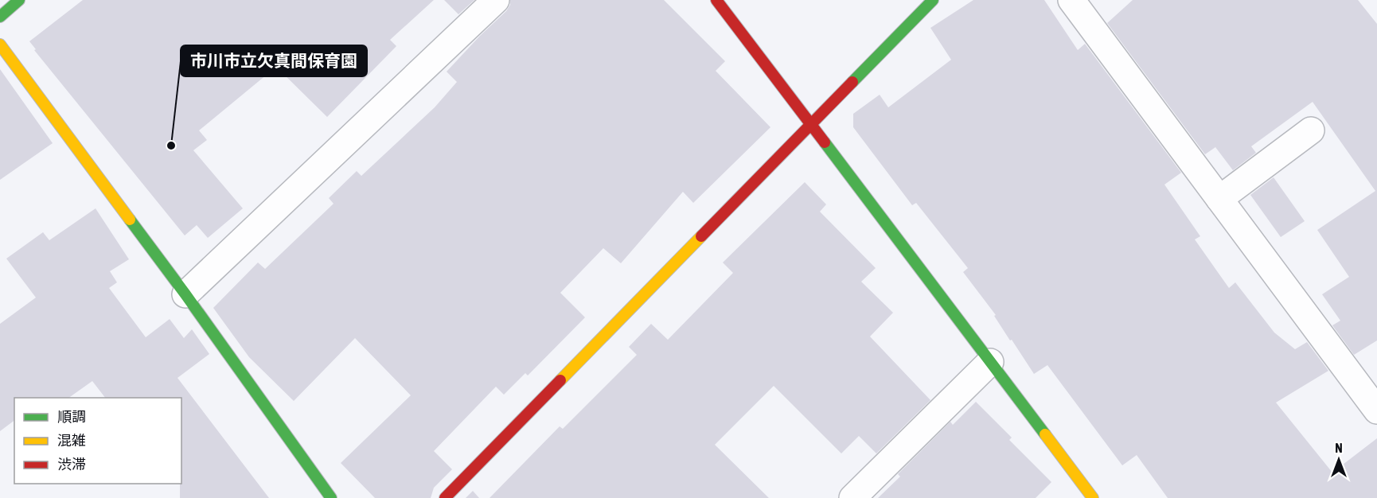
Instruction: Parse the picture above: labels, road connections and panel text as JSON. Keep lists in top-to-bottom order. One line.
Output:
{"places":["市川市立欠真間保育園"],"legend":["順調","混雑","渋滞"],"north":"top"}
